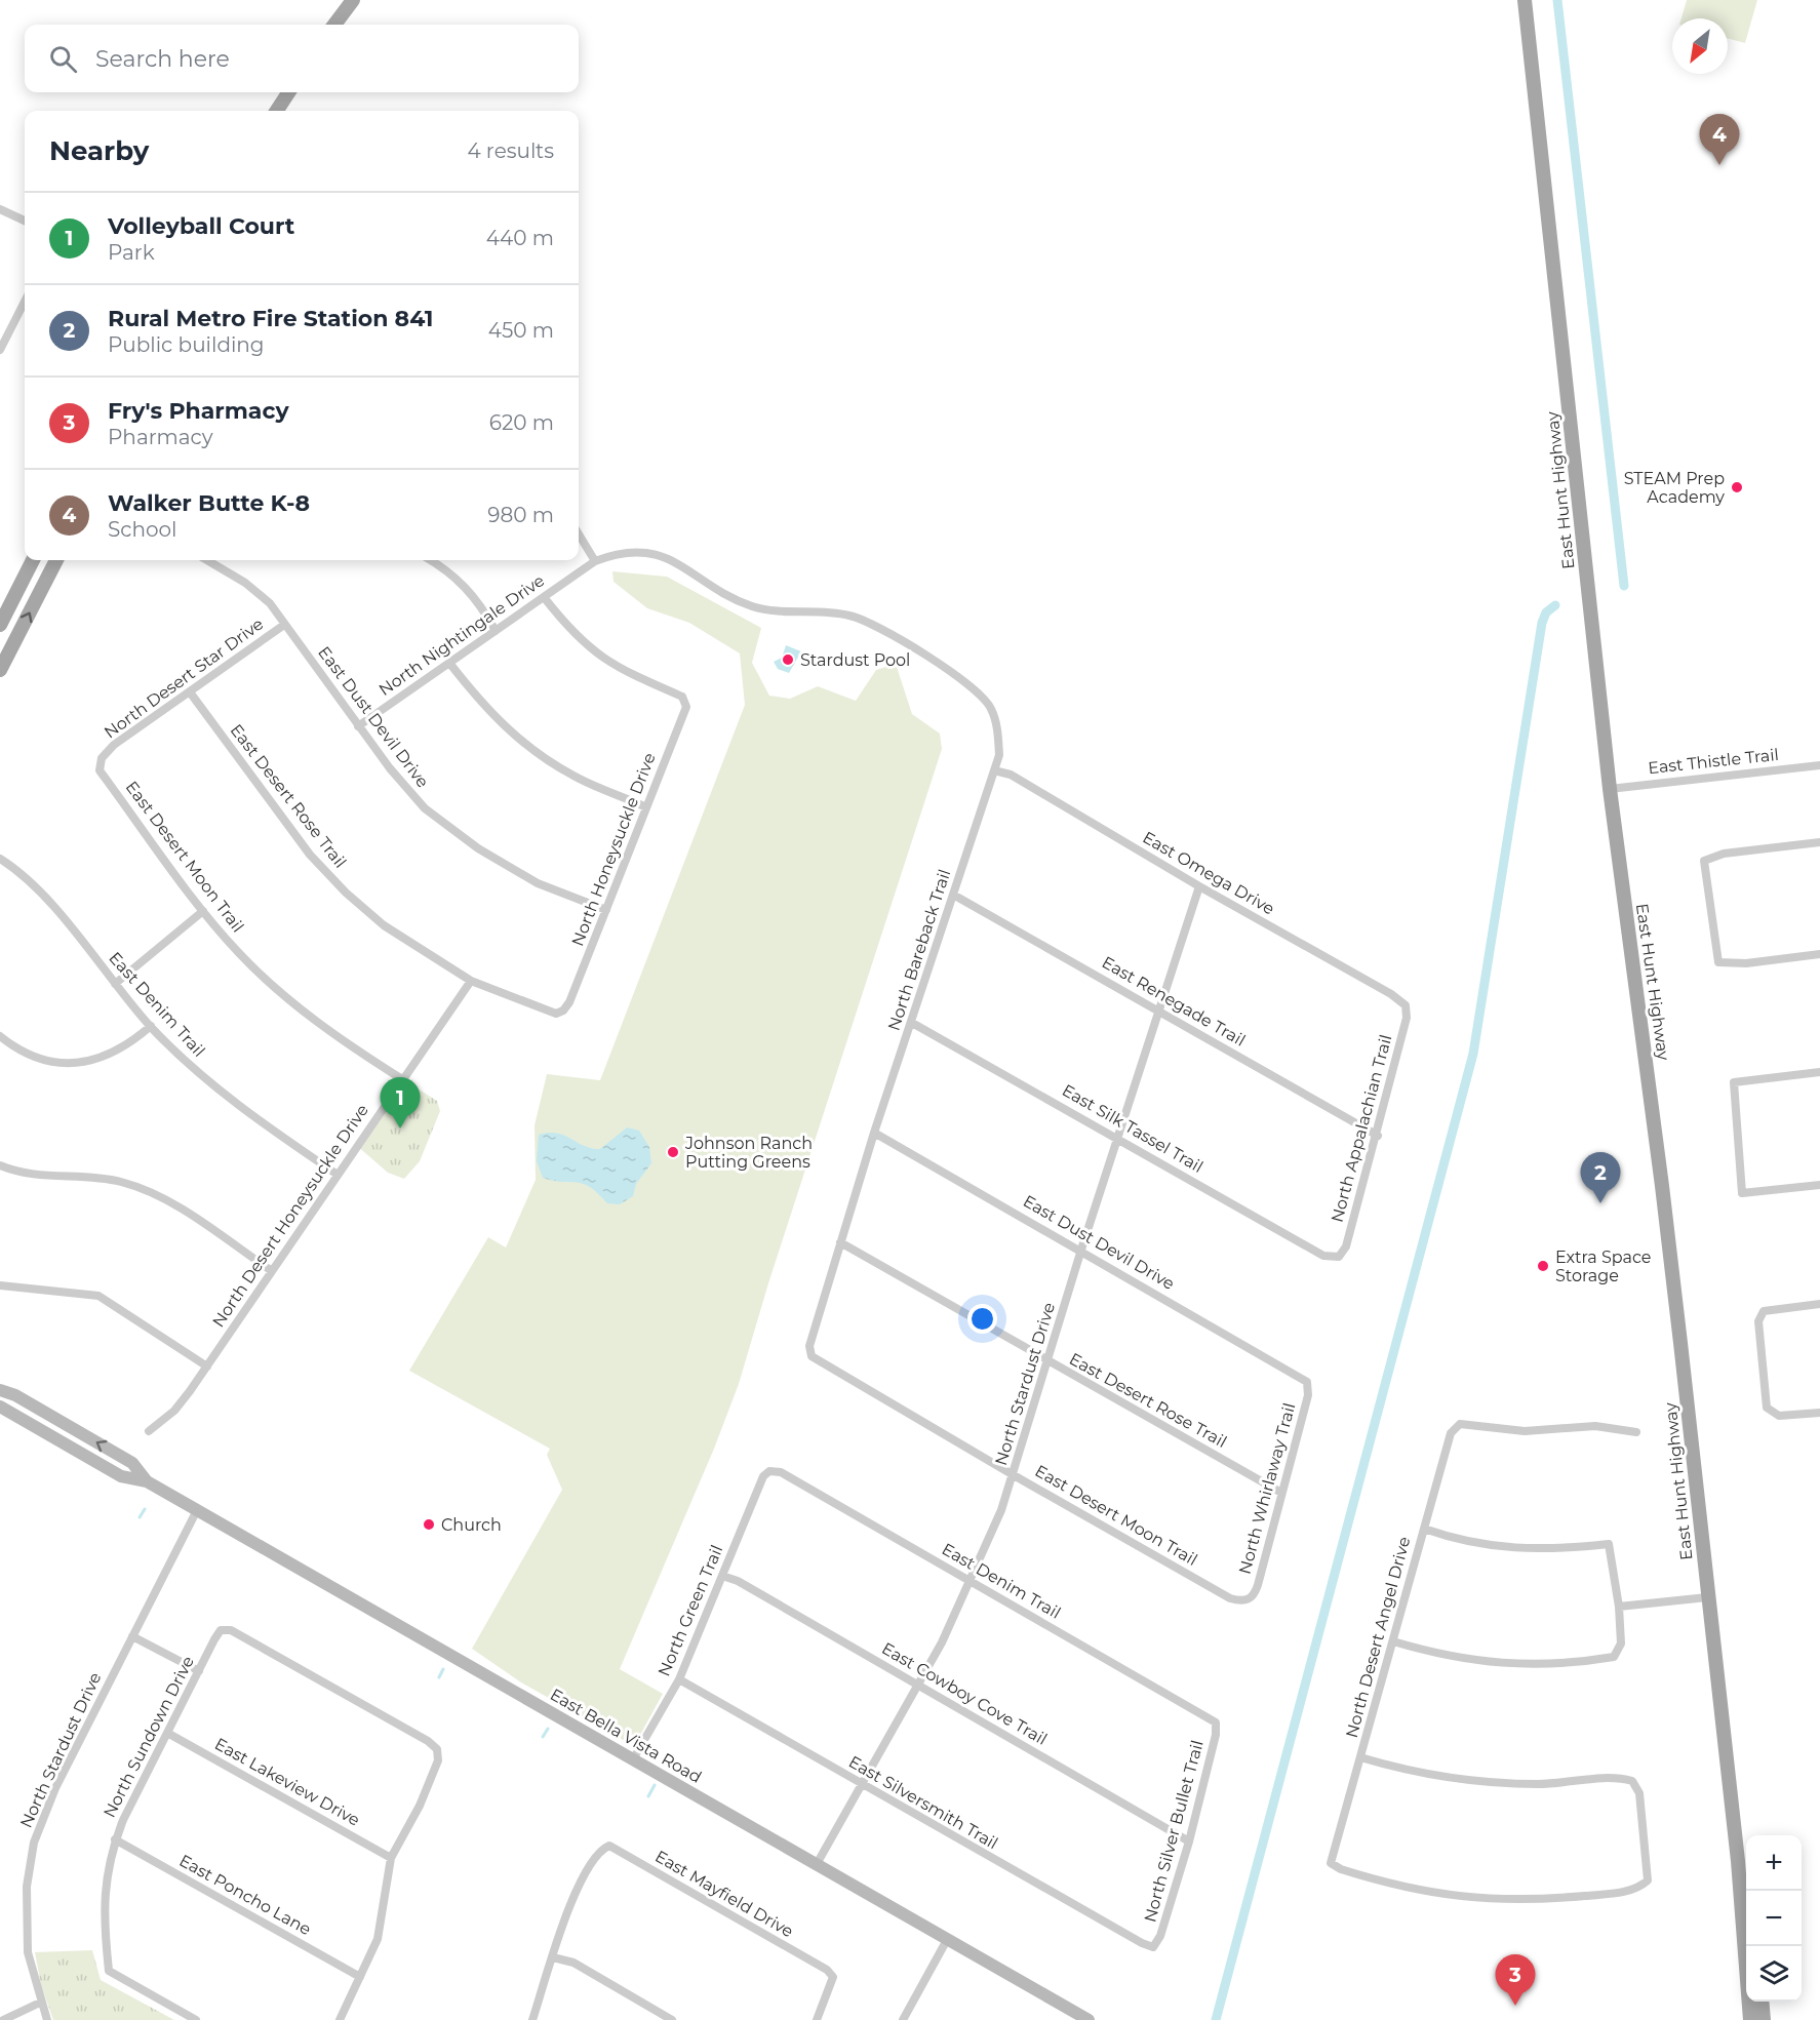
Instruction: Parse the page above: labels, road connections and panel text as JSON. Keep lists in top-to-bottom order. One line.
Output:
{"streets":{"main road":["East Hunt Highway"],"street":["North Nightingale Drive","North Desert Star Drive","East Dust Devil Drive","East Thistle Trail","East Desert Rose Trail","North Honeysuckle Drive","East Desert Moon Trail","East Omega Drive","North Bareback Trail","East Renegade Trail","East Denim Trail","East Silk Tassel Trail","North Appalachian Trail","North Desert Honeysuckle Drive","North Stardust Drive","North Whirlaway Trail","North Green Trail","North Desert Angel Drive","East Cowboy Cove Trail","East Bella Vista Road","North Sundown Drive","East Lakeview Drive","East Silversmith Trail","North Silver Bullet Trail","East Mayfield Drive","East Poncho Lane"]},"crossings":[["East Hunt Highway","East Thistle Trail"],["North Nightingale Drive","East Dust Devil Drive"],["North Nightingale Drive","North Honeysuckle Drive"],["North Nightingale Drive","North Bareback Trail"],["North Desert Star Drive","East Dust Devil Drive"],["North Desert Star Drive","East Desert Rose Trail"],["North Desert Star Drive","East Desert Moon Trail"],["East Dust Devil Drive","North Honeysuckle Drive"],["East Dust Devil Drive","North Bareback Trail"],["East Dust Devil Drive","North Stardust Drive"],["East Dust Devil Drive","North Whirlaway Trail"],["East Desert Rose Trail","North Honeysuckle Drive"],["East Desert Rose Trail","North Bareback Trail"],["East Desert Rose Trail","North Desert Honeysuckle Drive"],["East Desert Rose Trail","North Stardust Drive"],["East Desert Rose Trail","North Whirlaway Trail"],["East Desert Moon Trail","North Bareback Trail"],["East Desert Moon Trail","North Desert Honeysuckle Drive"],["East Desert Moon Trail","North Stardust Drive"],["East Desert Moon Trail","North Whirlaway Trail"],["East Omega Drive","North Bareback Trail"],["East Omega Drive","North Appalachian Trail"],["East Omega Drive","North Stardust Drive"],["North Bareback Trail","East Renegade Trail"],["North Bareback Trail","East Silk Tassel Trail"],["East Renegade Trail","North Appalachian Trail"],["East Renegade Trail","North Stardust Drive"],["East Denim Trail","North Desert Honeysuckle Drive"],["East Denim Trail","North Stardust Drive"],["East Denim Trail","North Green Trail"],["East Denim Trail","North Silver Bullet Trail"],["East Silk Tassel Trail","North Appalachian Trail"],["East Silk Tassel Trail","North Stardust Drive"],["North Stardust Drive","East Cowboy Cove Trail"],["North Stardust Drive","East Bella Vista Road"],["North Stardust Drive","East Silversmith Trail"],["North Green Trail","East Cowboy Cove Trail"],["North Green Trail","East Bella Vista Road"],["North Green Trail","East Silversmith Trail"],["East Cowboy Cove Trail","North Silver Bullet Trail"],["North Sundown Drive","East Lakeview Drive"],["North Sundown Drive","East Poncho Lane"],["East Silversmith Trail","North Silver Bullet Trail"]],"places":["STEAM Prep Academy","Stardust Pool","Johnson Ranch Putting Greens","Extra Space Storage","Church"],"north":"bottom left","page":{"search":"Search here","heading":["Nearby","4 results"],"pins":["4","1","2","3"],"list":[{"mark":"1","name":"Volleyball Court","note":"Park","value":"440 m"},{"mark":"2","name":"Rural Metro Fire Station 841","note":"Public building","value":"450 m"},{"mark":"3","name":"Fry's Pharmacy","note":"Pharmacy","value":"620 m"},{"mark":"4","name":"Walker Butte K-8","note":"School","value":"980 m"}],"map_buttons":["+","−"]}}
